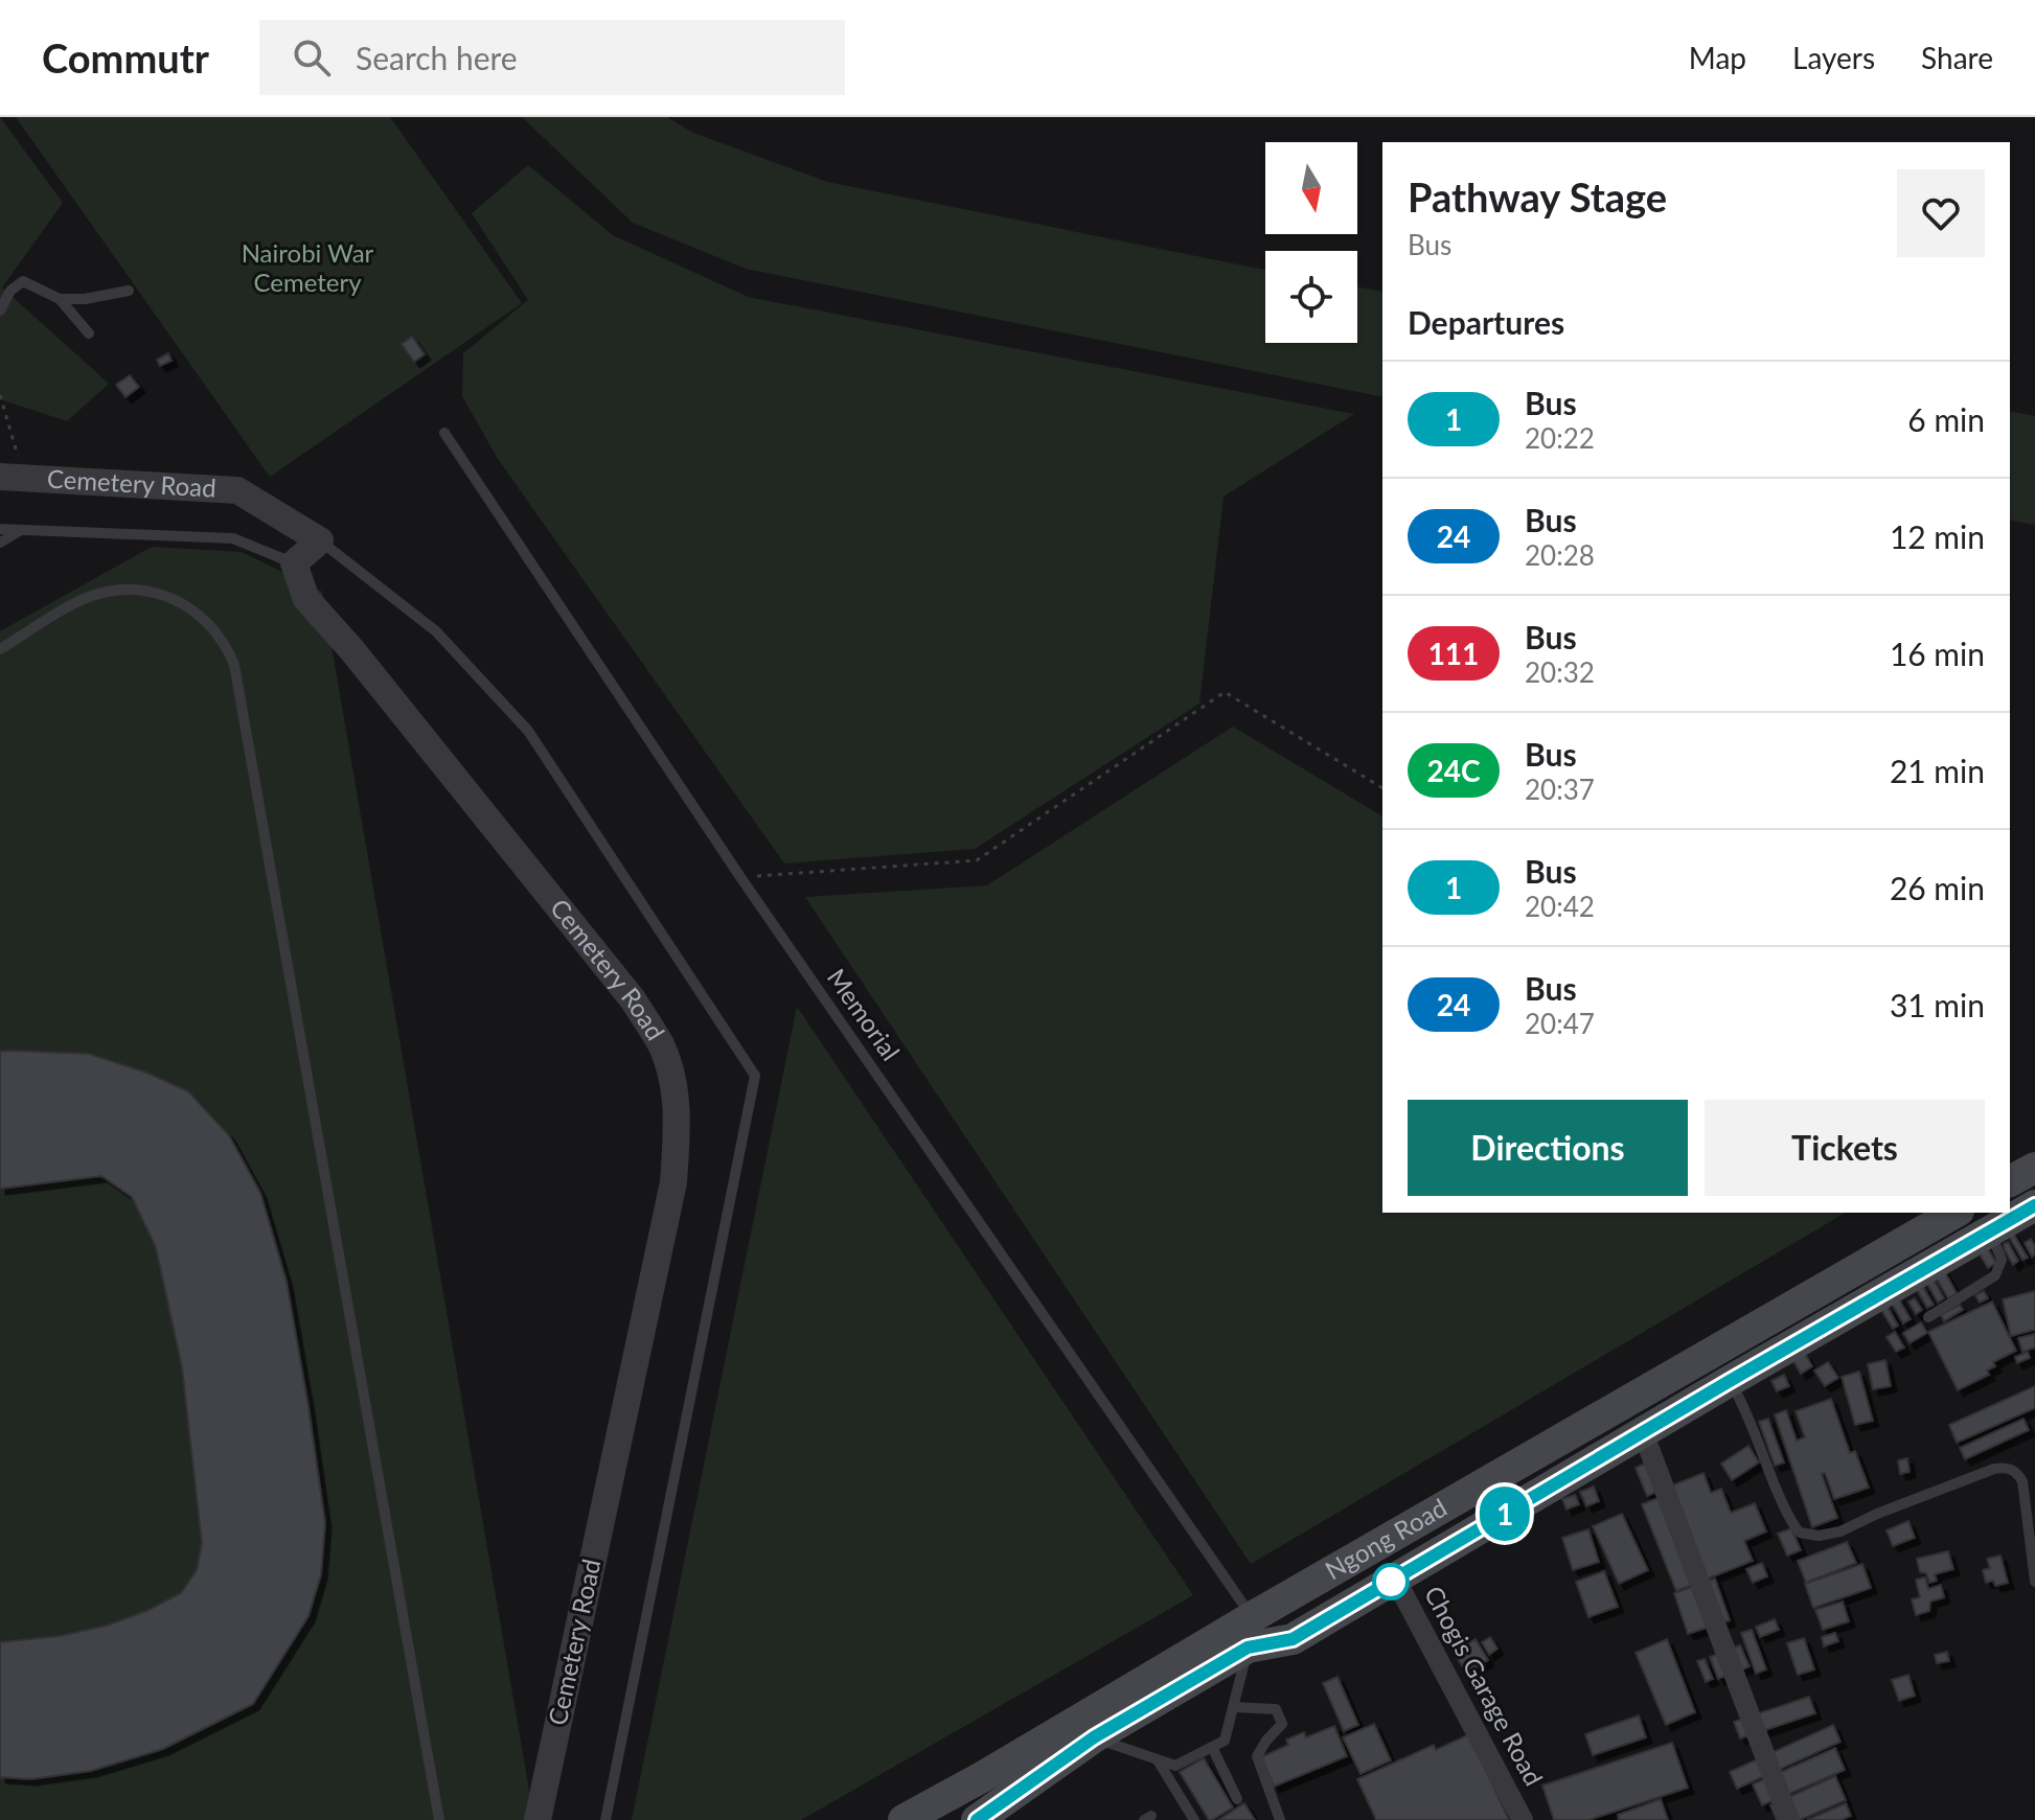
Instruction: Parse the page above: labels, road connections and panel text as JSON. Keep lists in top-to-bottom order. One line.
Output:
{"streets":{"main road":["Ngong Road"],"street":["Cemetery Road","Chogis Garage Road"],"lane":["Memorial"]},"crossings":[["Memorial","Ngong Road"],["Ngong Road","Chogis Garage Road"]],"parks":["Nairobi War Cemetery"],"lines":["bus line 1"],"north":"bottom","page":{"header":"Commutr","search":"Search here","nav":["Map","Layers","Share"],"on_map":"1","heading":[["Pathway Stage","Bus"],"Departures"],"list":[{"mark":"1","name":"Bus","note":"20:22","value":"6 min"},{"mark":"24","name":"Bus","note":"20:28","value":"12 min"},{"mark":"111","name":"Bus","note":"20:32","value":"16 min"},{"mark":"24C","name":"Bus","note":"20:37","value":"21 min"},{"mark":"1","name":"Bus","note":"20:42","value":"26 min"},{"mark":"24","name":"Bus","note":"20:47","value":"31 min"}],"buttons":["Directions","Tickets"]}}
